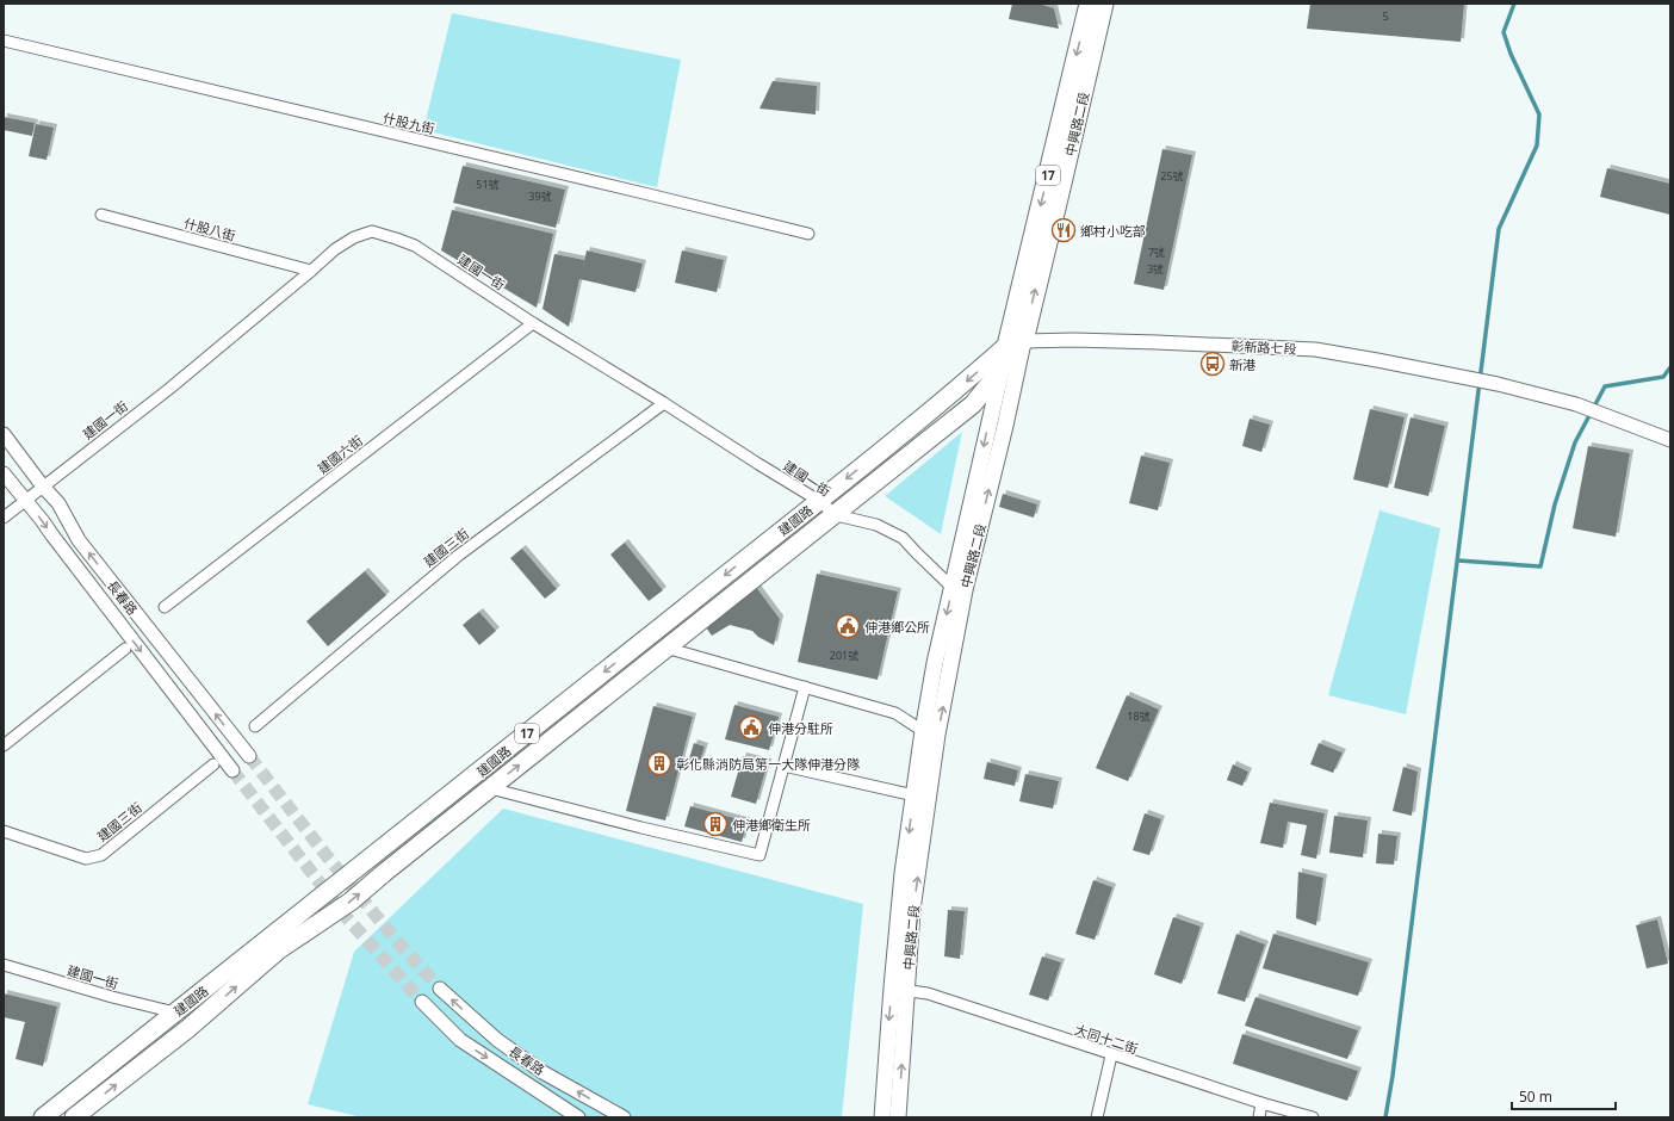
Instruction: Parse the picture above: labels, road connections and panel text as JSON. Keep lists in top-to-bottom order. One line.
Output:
{"streets":{"main road":["中興路二段","17","建國路"],"street":["什股九街","什股八街","建國一街","彰新路七段","建國六街","建國三街","長春路","大同十二街"]},"crossings":[["中興路二段","建國一街"],["中興路二段","彰新路七段"],["中興路二段","建國路"],["中興路二段","大同十二街"],["什股八街","建國一街"],["建國一街","建國六街"],["建國一街","建國路"],["建國一街","建國三街"],["建國一街","長春路"],["彰新路七段","建國路"]],"places":{"restaurant":["鄉村小吃部"],"bus stop":["新港"],"public building":["伸港鄉公所","伸港分駐所"],"building":["彰化縣消防局第一大隊伸港分隊","伸港鄉衛生所"]},"house_numbers":["5","25號","51號","39號","7號","3號","201號","18號"],"scale_bar":"50 m"}
